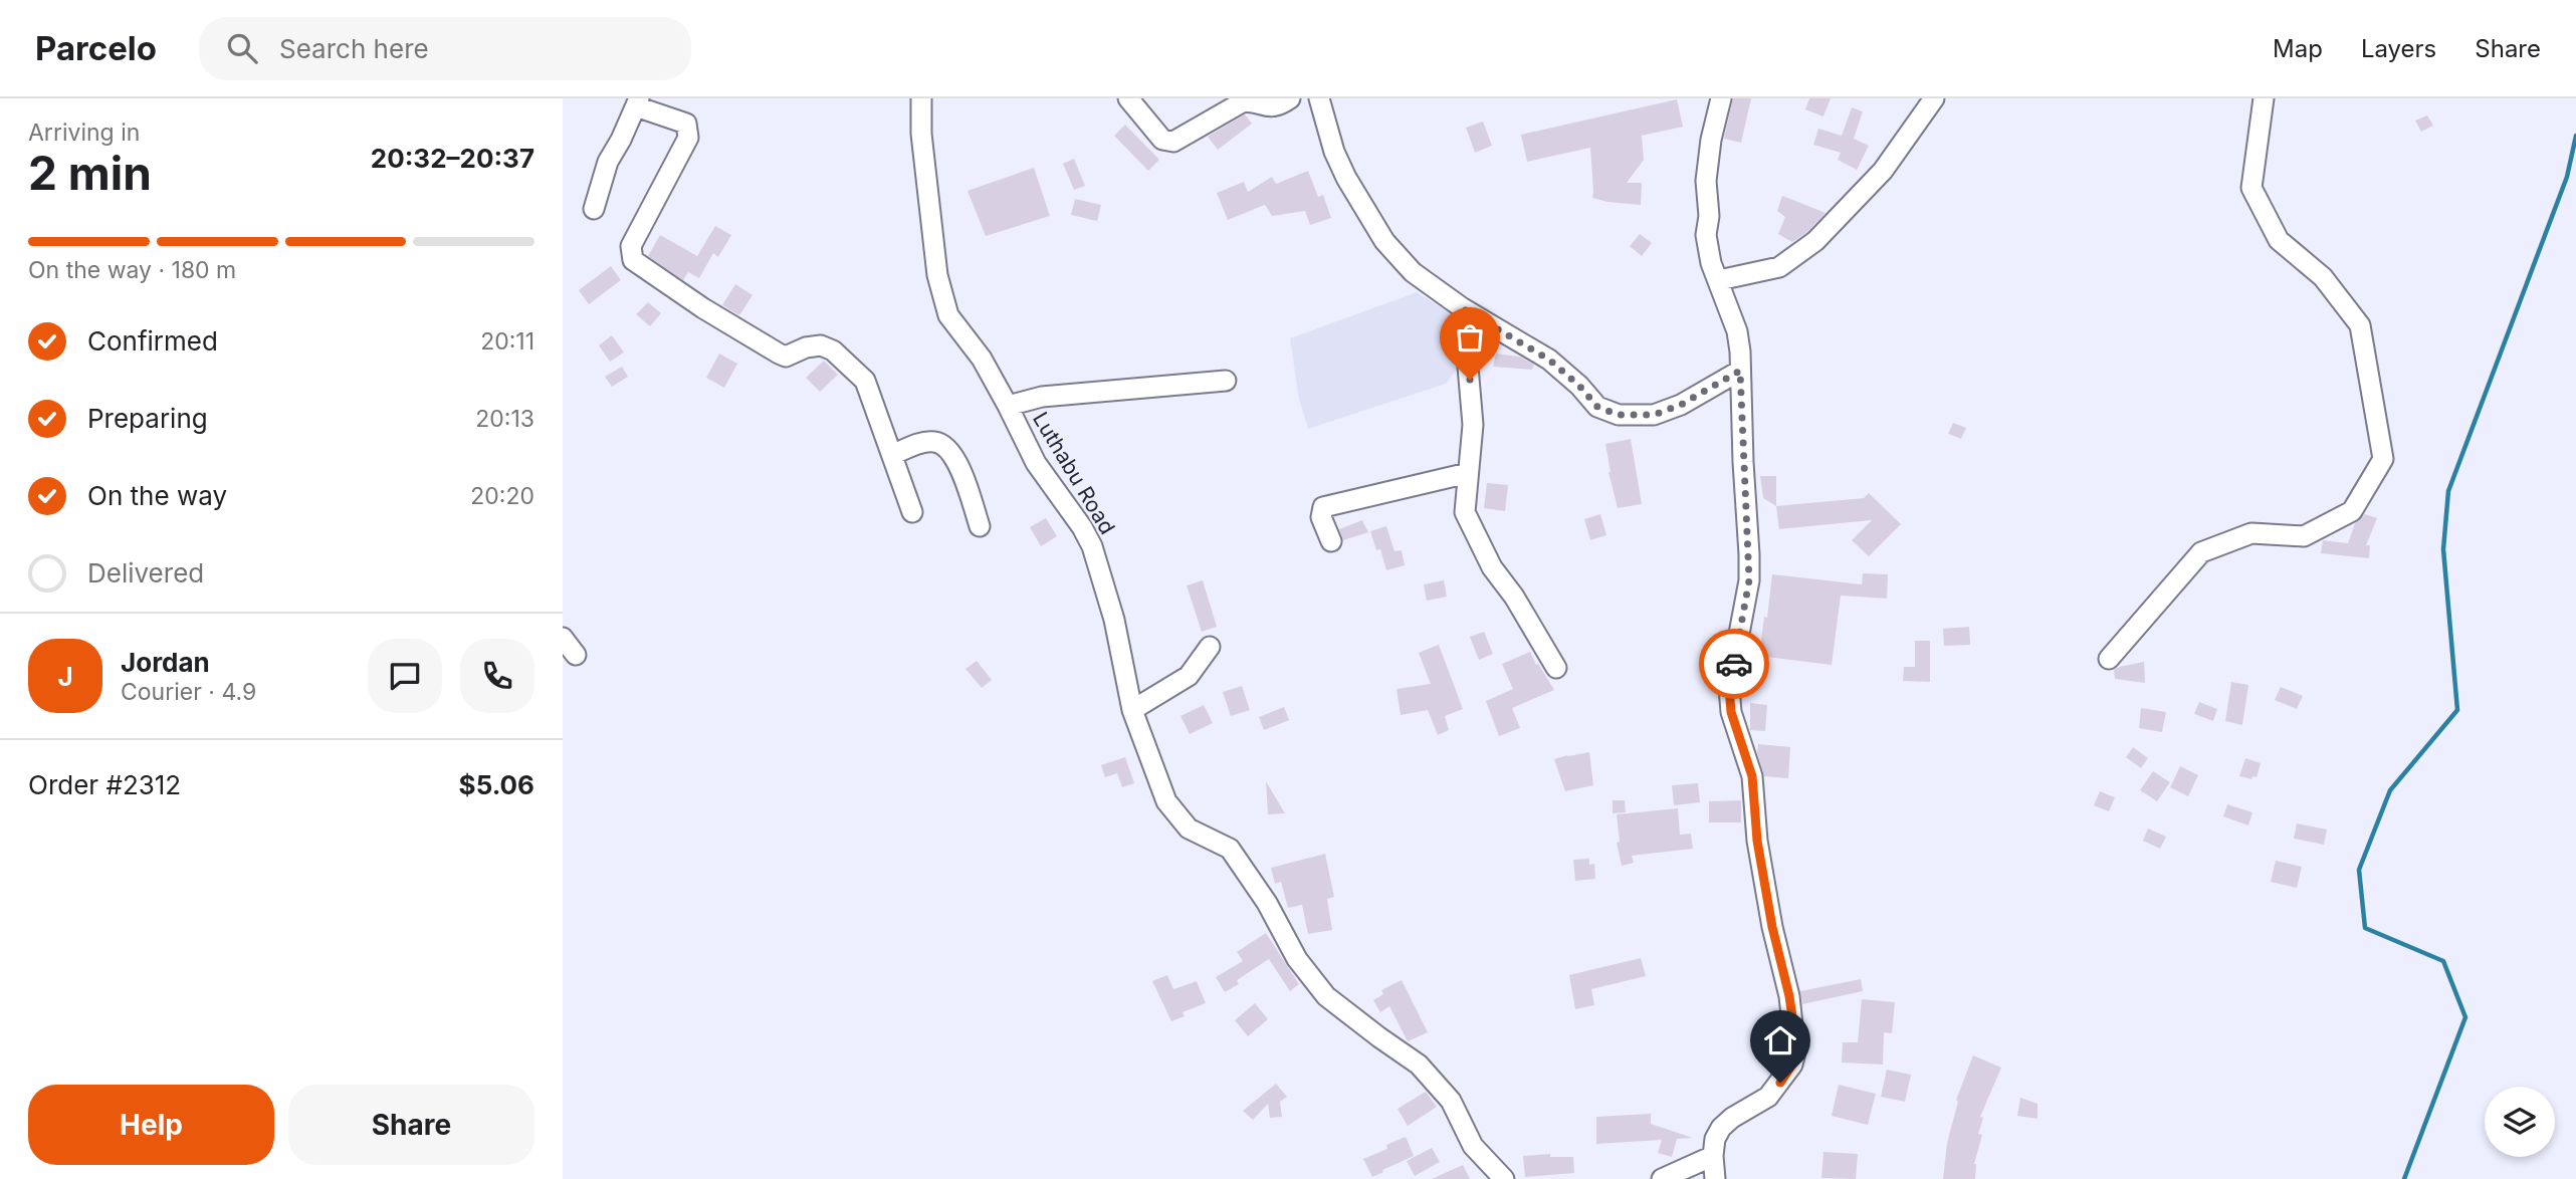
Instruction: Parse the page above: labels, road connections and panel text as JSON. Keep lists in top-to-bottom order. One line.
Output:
{"streets":{"street":["Luthabu Road"]},"page":{"header":"Parcelo","search":"Search here","nav":["Map","Layers","Share"],"heading":["2 min","Arriving in","20:32–20:37"],"panel":["Jordan","Courier · 4.9","Order #2312","$5.06"],"bar":"On the way · 180 m","list":[["Confirmed","20:11"],["Preparing","20:13"],["On the way","20:20"],"Delivered"],"round":"J","buttons":["Help","Share"]}}
